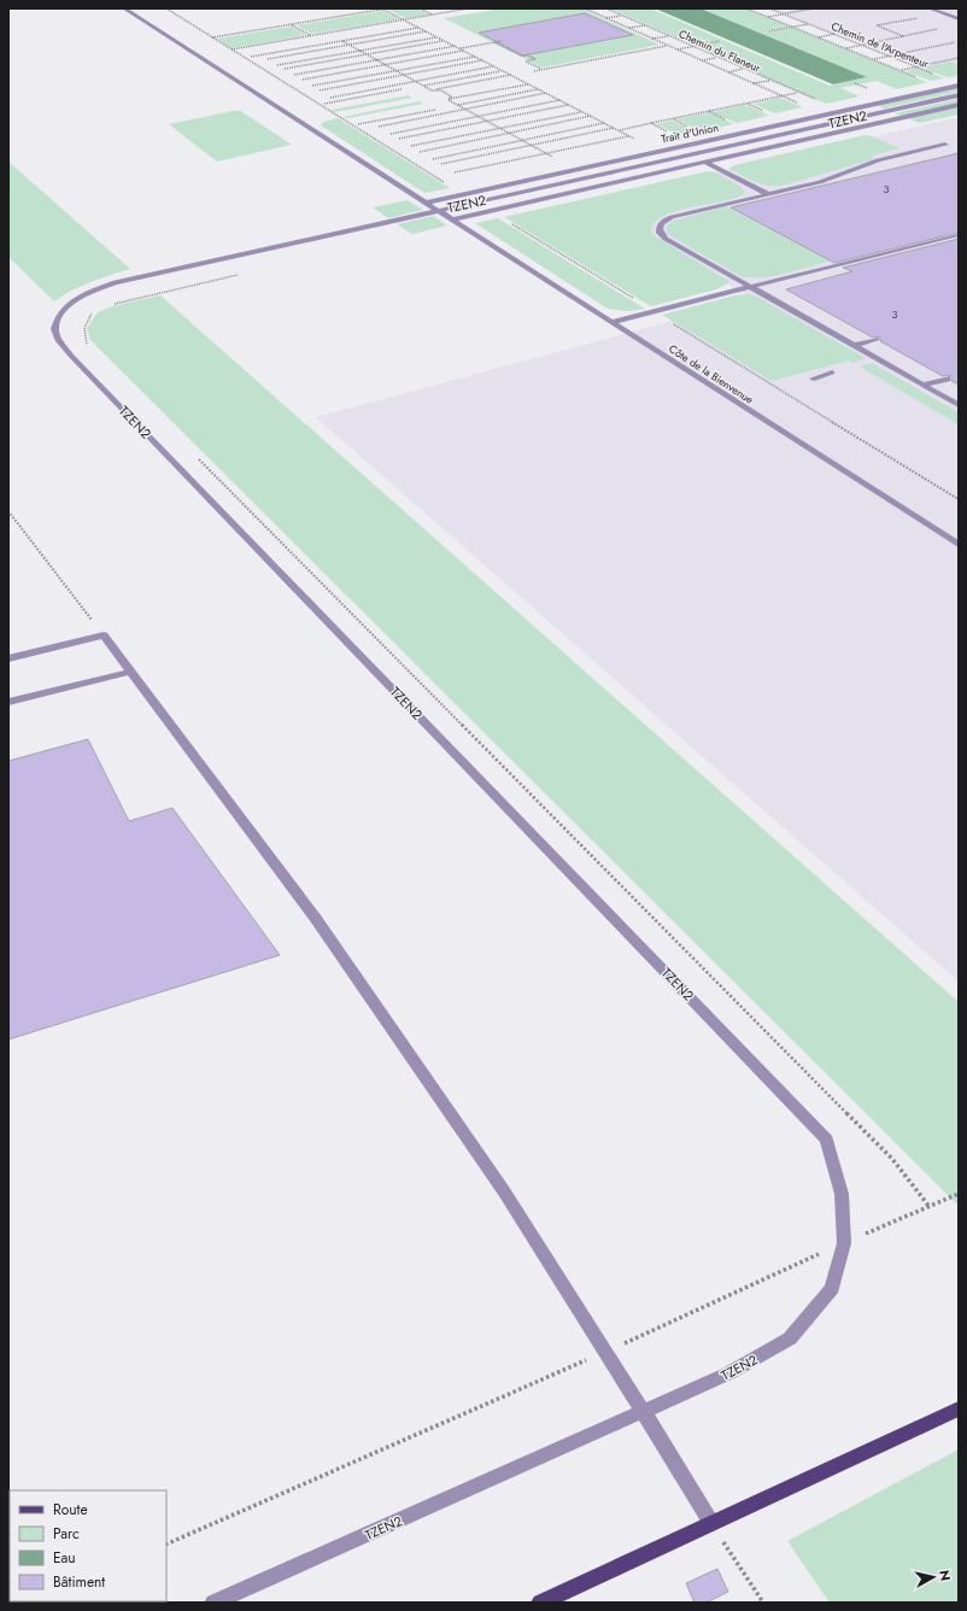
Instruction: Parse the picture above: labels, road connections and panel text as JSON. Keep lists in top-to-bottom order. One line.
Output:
{"streets":{"street":["TZEN2","Trait d'Union","Côte de la Bienvenue"],"path":["Chemin de l'Arpenteur","Chemin du Flaneur"]},"crossings":[["TZEN2","Côte de la Bienvenue"],["Trait d'Union","Côte de la Bienvenue"]],"house_numbers":["3","3"],"legend":["Route","Parc","Eau","Bâtiment"],"north":"right"}
